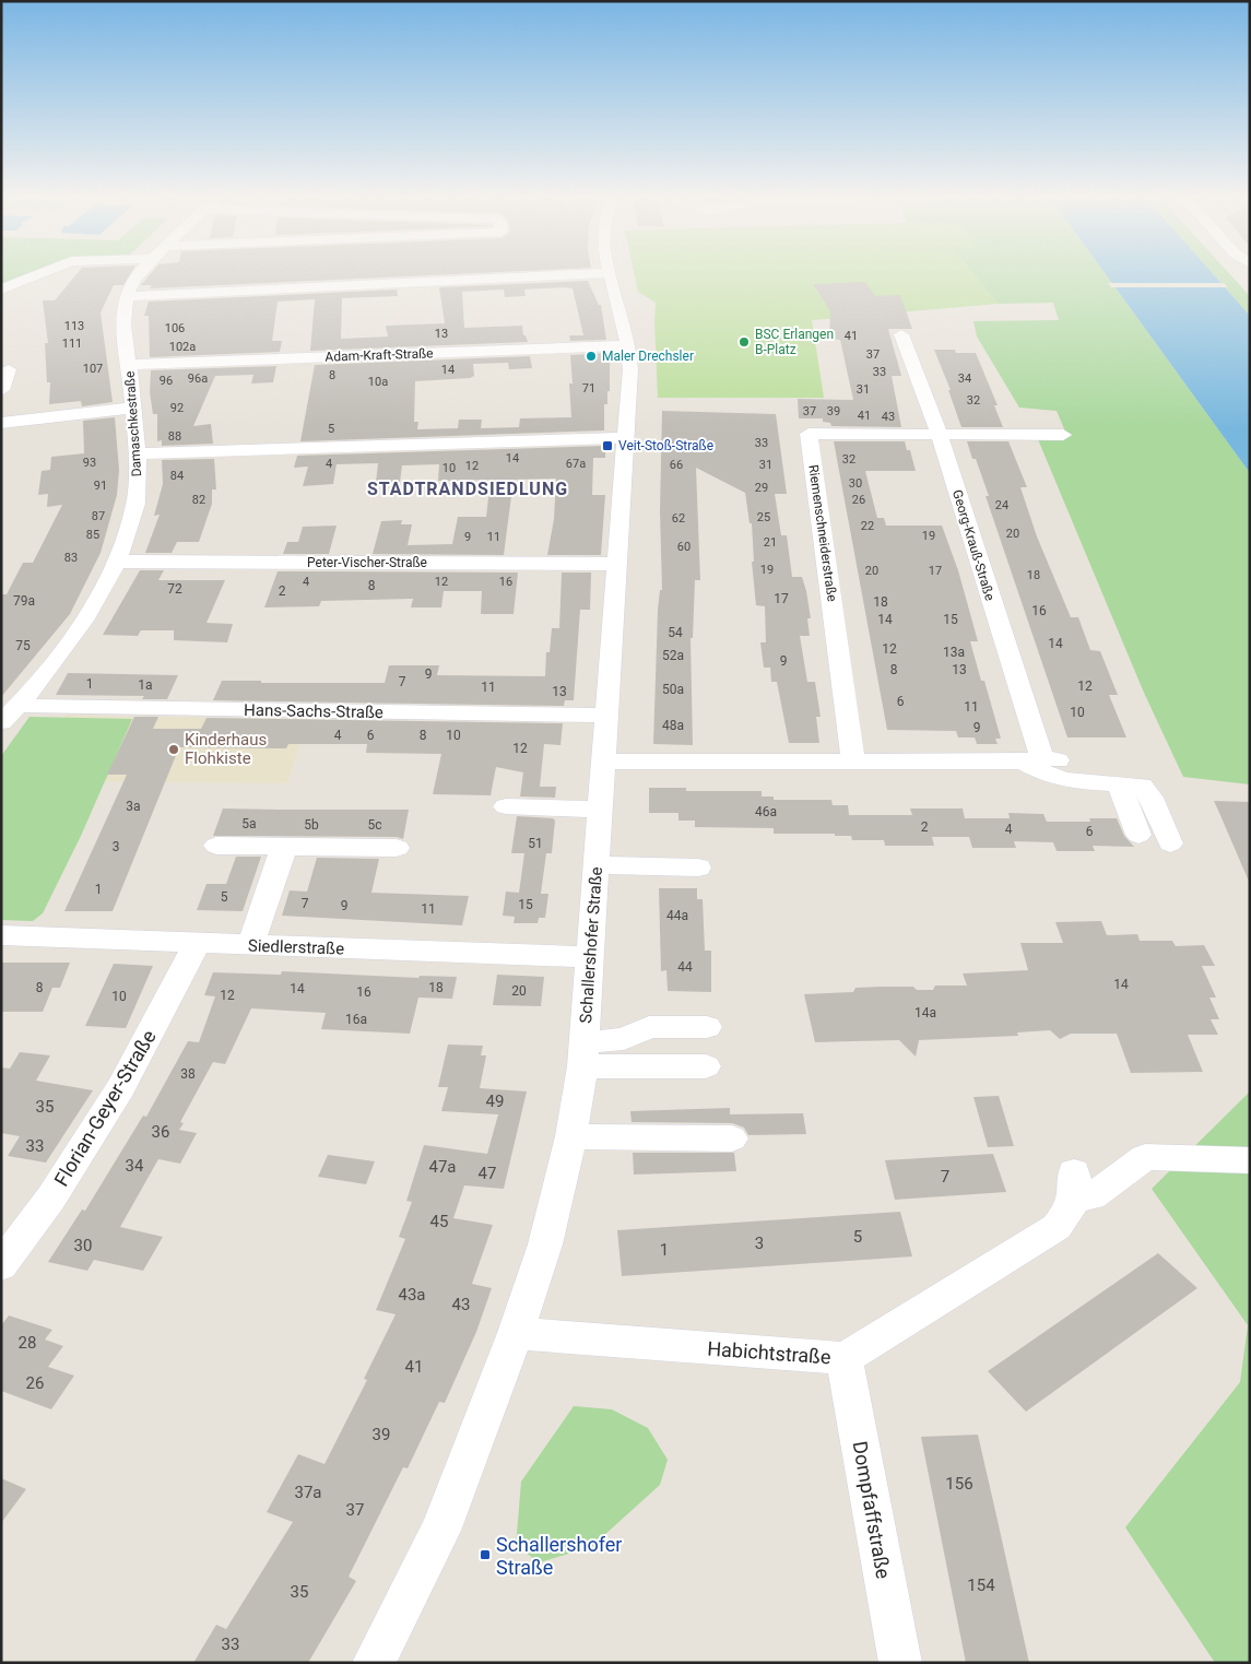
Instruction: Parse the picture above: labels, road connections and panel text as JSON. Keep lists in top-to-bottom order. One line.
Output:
{"streets":{"street":["Adam-Kraft-Straße","Damaschkestraße","Riemenschneiderstraße","Georg-Krauß-Straße","Peter-Vischer-Straße","Hans-Sachs-Straße","Schallershofer Straße","Siedlerstraße","Florian-Geyer-Straße","Habichtstraße","Dompfaffstraße"]},"crossings":[["Adam-Kraft-Straße","Damaschkestraße"],["Adam-Kraft-Straße","Schallershofer Straße"],["Damaschkestraße","Peter-Vischer-Straße"],["Damaschkestraße","Hans-Sachs-Straße"],["Riemenschneiderstraße","Georg-Krauß-Straße"],["Peter-Vischer-Straße","Schallershofer Straße"],["Hans-Sachs-Straße","Schallershofer Straße"],["Schallershofer Straße","Siedlerstraße"],["Schallershofer Straße","Habichtstraße"],["Siedlerstraße","Florian-Geyer-Straße"],["Habichtstraße","Dompfaffstraße"]],"districts":["STADTRANDSIEDLUNG"],"places":{"other":["BSC Erlangen B-Platz","Maler Drechsler","Kinderhaus Flohkiste"],"transit":["Veit-Stoß-Straße","Schallershofer Straße"]},"house_numbers":["113","106","13","41","111","102a","37","107","14","33","8","96a","34","96","10a","71","31","32","92","37","39","41","43","5","88","33","14","32","93","4","67a","66","31","12","10","84","30","91","29","82","26","24","87","25","62","22","20","85","19","9","11","21","60","83","19","20","17","18","4","12","16","8","72","2","17","79a","18","16","14","15","54","14","75","12","13a","52a","9","8","13","9","7","1","1a","12","11","50a","13","6","11","10","48a","9","4","6","8","10","12","3a","46a","5a","5b","5c","2","4","6","51","3","1","5","7","15","9","11","44a","44","14","8","18","14","20","16","12","10","14a","16a","38","49","35","36","33","34","47a","47","7","45","5","3","30","1","43a","43","28","41","26","39","156","37a","37","154","35","33"]}
